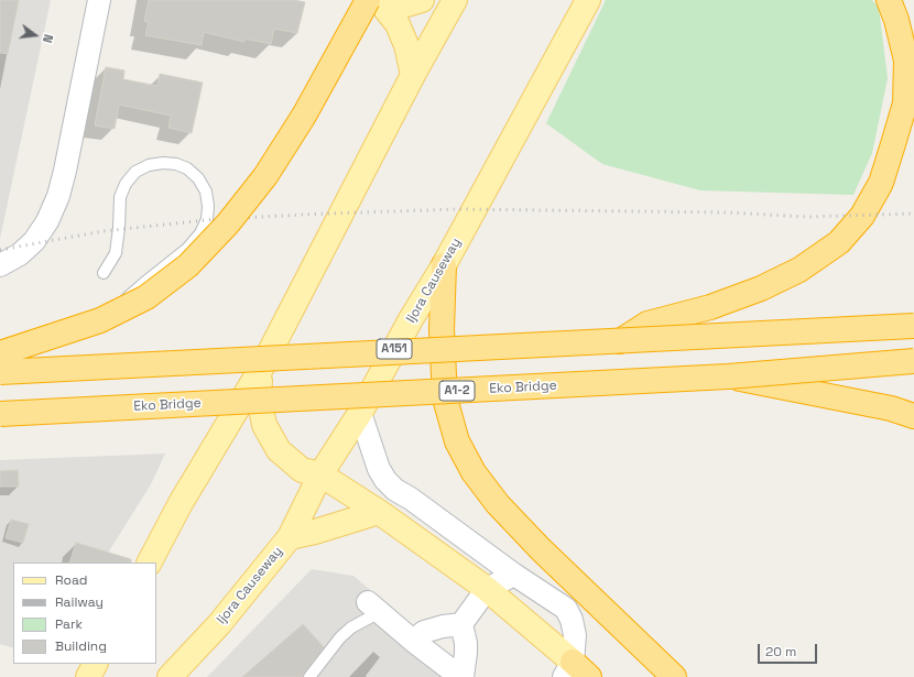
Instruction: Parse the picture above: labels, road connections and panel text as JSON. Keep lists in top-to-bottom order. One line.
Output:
{"streets":{"highway":["Eko Bridge","A1-2"],"main road":["Ijora Causeway","A151"]},"legend":["Road","Railway","Park","Building"],"scale_bar":"20 m","north":"right"}
